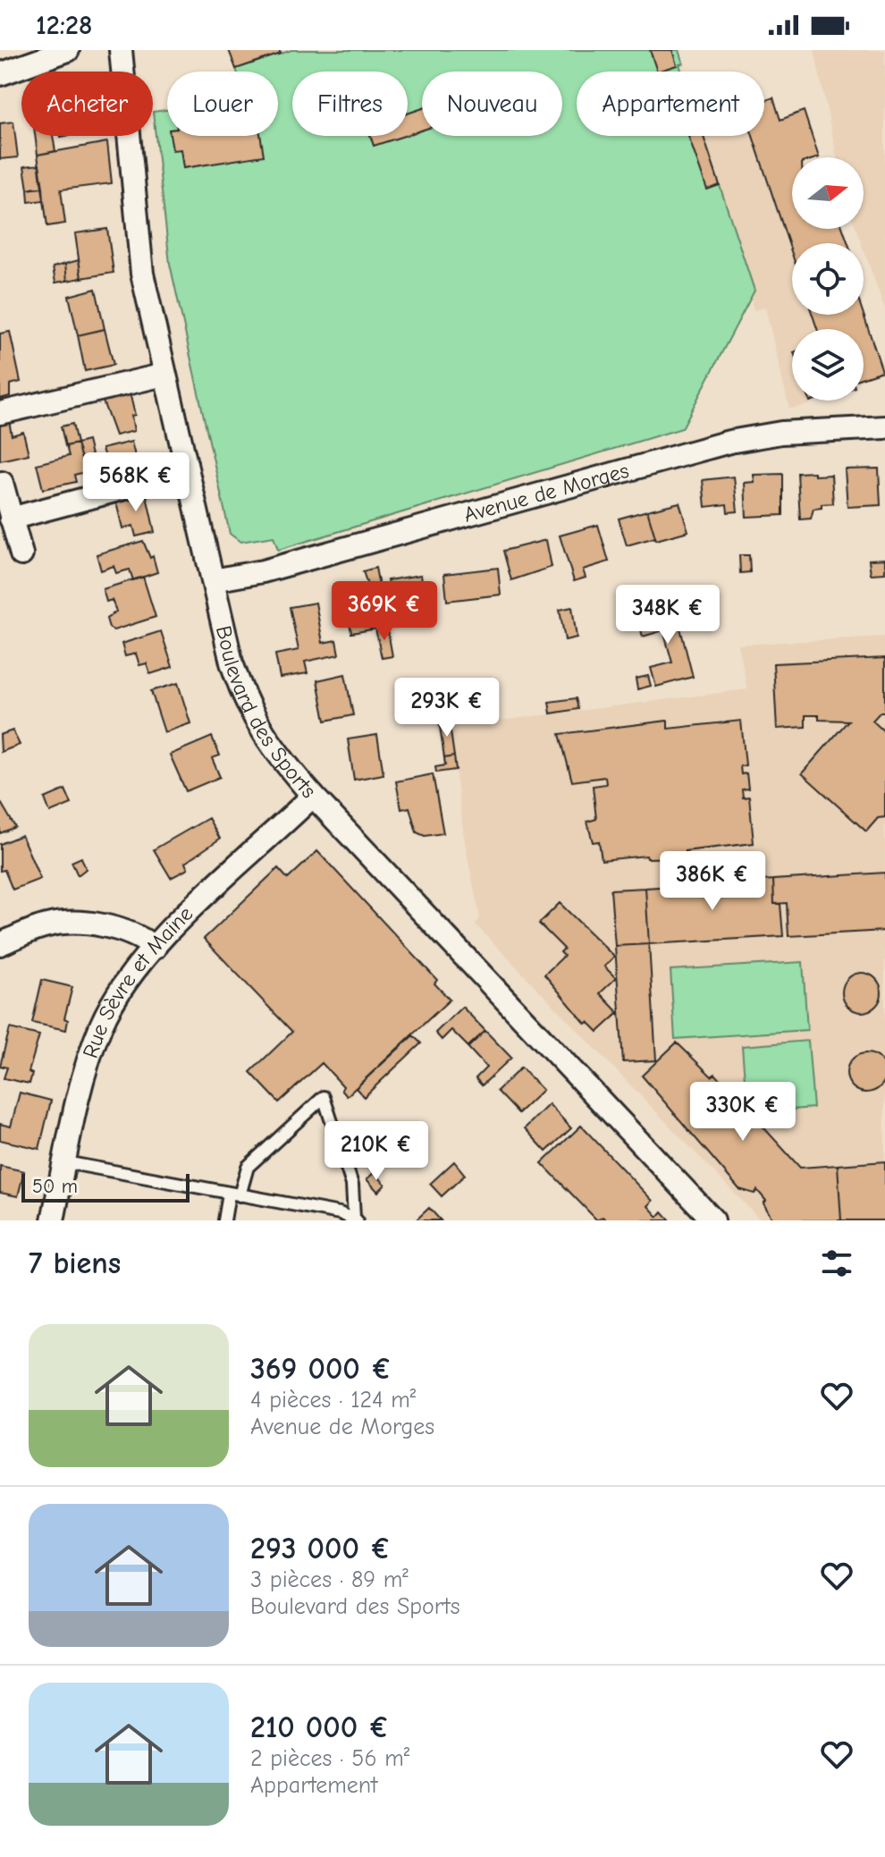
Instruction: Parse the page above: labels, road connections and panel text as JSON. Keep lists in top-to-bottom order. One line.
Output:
{"streets":{"street":["Avenue de Morges","Boulevard des Sports","Rue Sèvre et Maine"]},"crossings":[["Avenue de Morges","Boulevard des Sports"],["Boulevard des Sports","Rue Sèvre et Maine"]],"scale_bar":"50 m","north":"right","page":{"status":"12:28","chip":["Acheter","Louer","Filtres","Nouveau","Appartement"],"price":["568K €","369K €","348K €","293K €","386K €","330K €","210K €"],"scale":"50 m","heading":"7 biens","list":[{"name":"369 000 €","note":"4 pièces · 124 m² · Avenue de Morges"},{"name":"293 000 €","note":"3 pièces · 89 m² · Boulevard des Sports"},{"name":"210 000 €","note":"2 pièces · 56 m² · Appartement"}]}}
